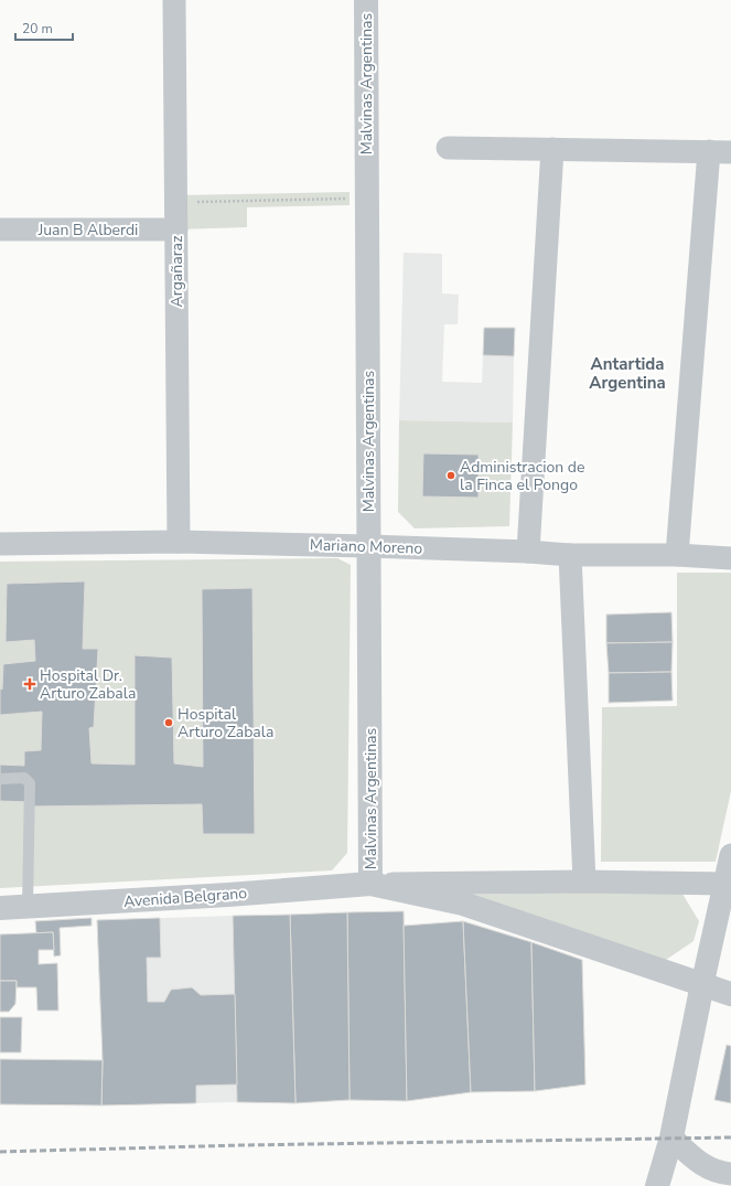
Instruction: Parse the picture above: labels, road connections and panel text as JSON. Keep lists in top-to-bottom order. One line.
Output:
{"streets":{"street":["Malvinas Argentinas","Juan B Alberdi","Argañaraz","Mariano Moreno","Avenida Belgrano"]},"crossings":[["Malvinas Argentinas","Mariano Moreno"],["Malvinas Argentinas","Avenida Belgrano"],["Juan B Alberdi","Argañaraz"],["Argañaraz","Mariano Moreno"]],"districts":["Antartida Argentina"],"places":{"other":["Administracion de la Finca el Pongo","Hospital Arturo Zabala"],"health":["Hospital Dr. Arturo Zabala"]},"scale_bar":"20 m"}
